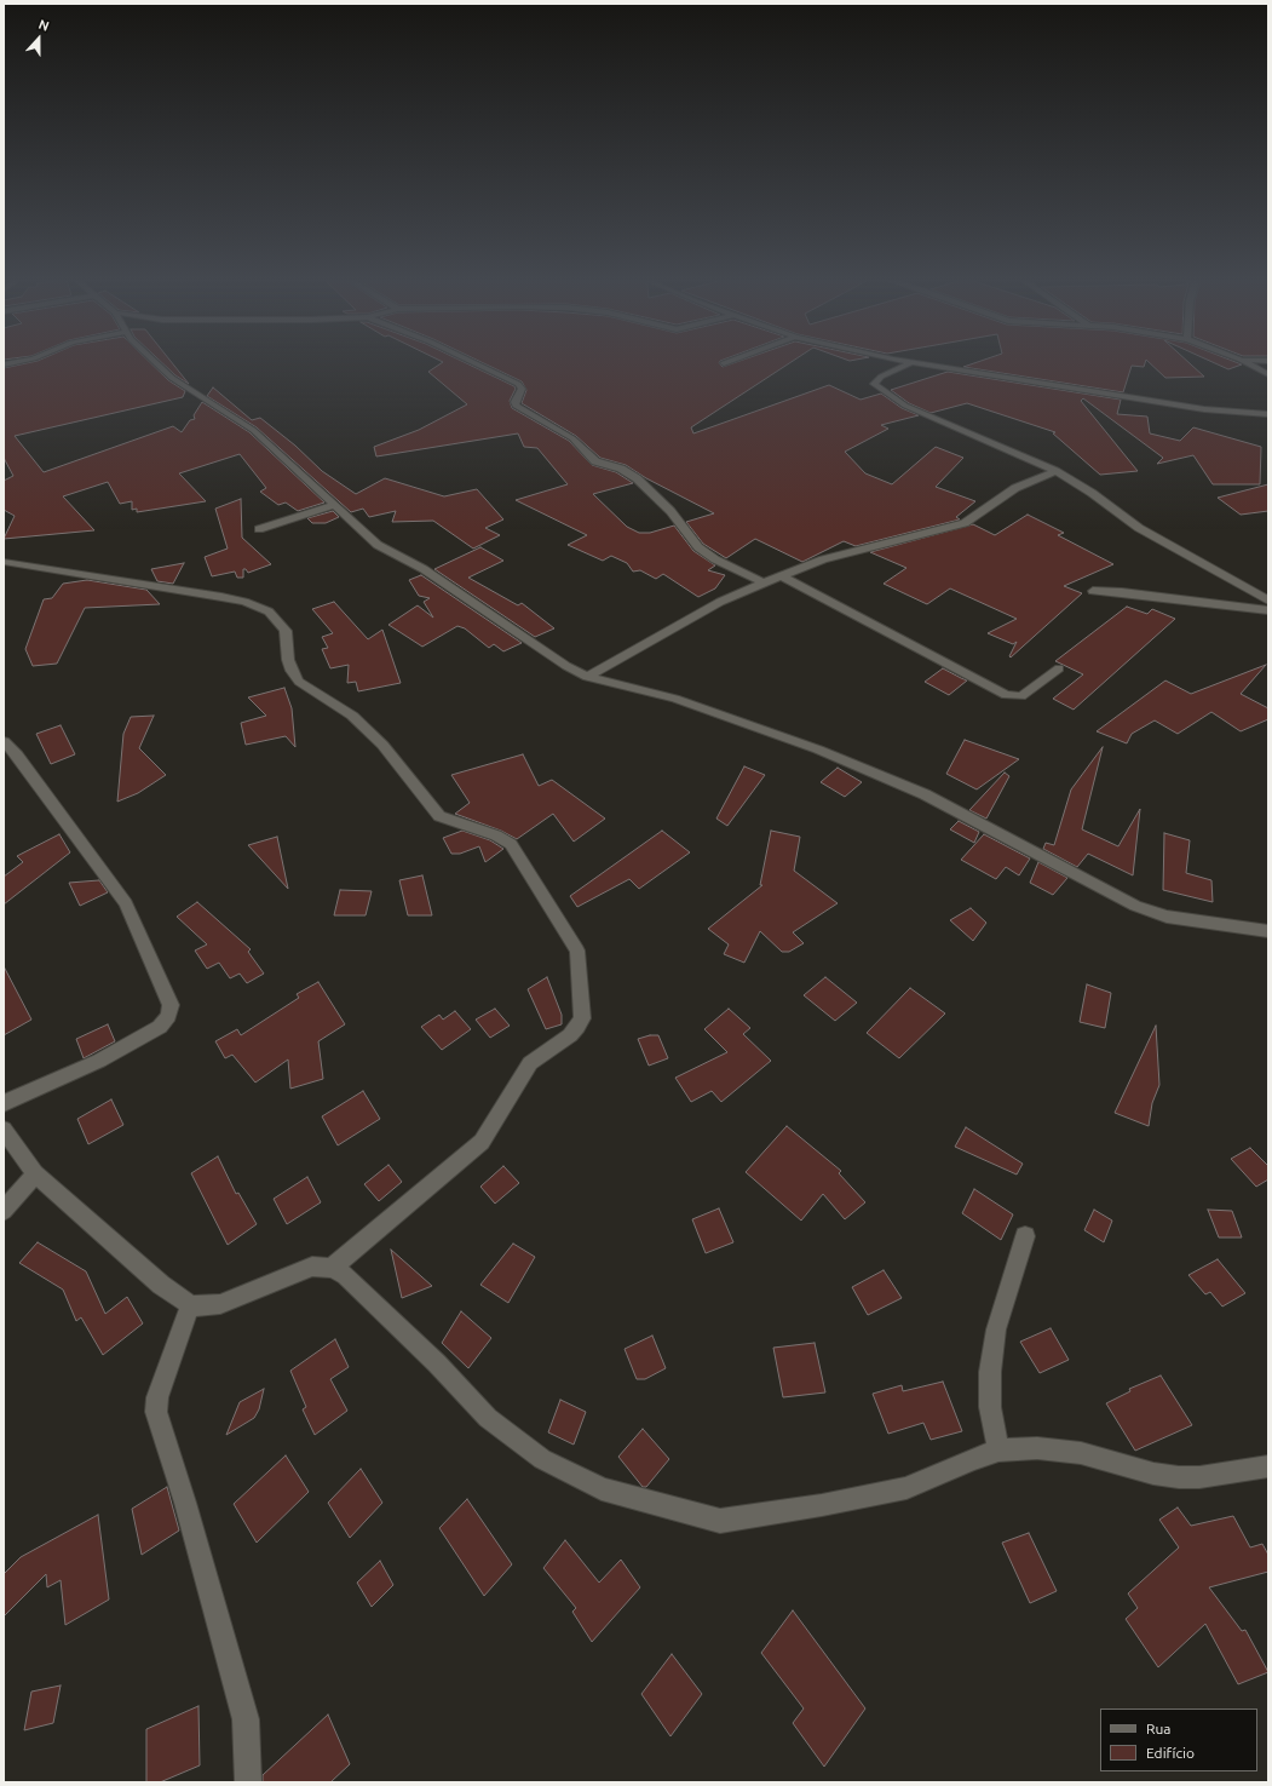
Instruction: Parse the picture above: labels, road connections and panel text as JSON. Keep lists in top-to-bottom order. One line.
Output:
{"legend":["Rua","Edifício"],"north":"top"}
